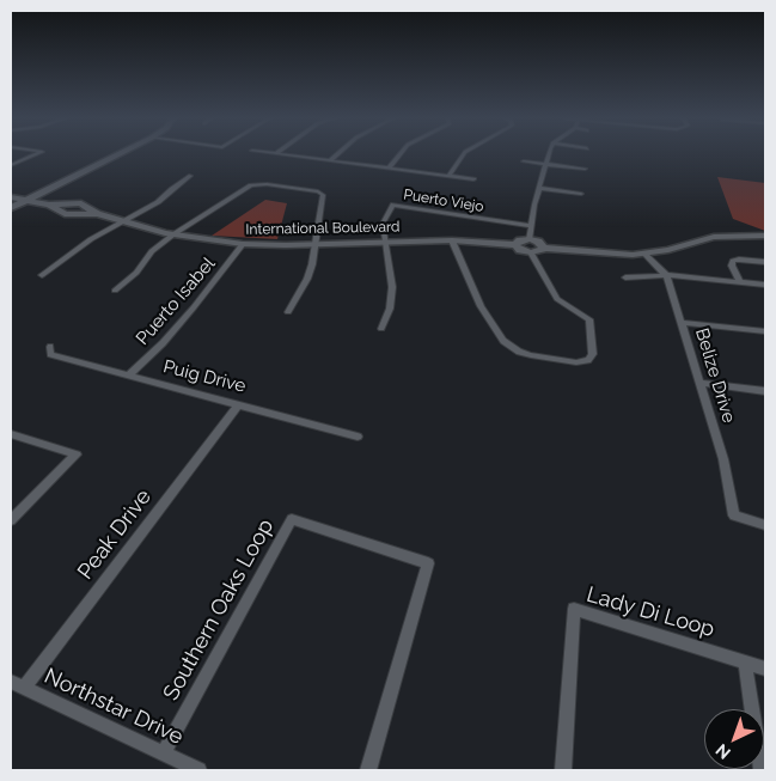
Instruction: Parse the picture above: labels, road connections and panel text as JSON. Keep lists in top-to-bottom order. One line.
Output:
{"streets":{"main road":["International Boulevard"],"street":["Puerto Viejo","Puerto Isabel","Belize Drive","Puig Drive","Peak Drive","Southern Oaks Loop","Lady Di Loop","Northstar Drive"]},"crossings":[["Puerto Viejo","International Boulevard"],["International Boulevard","Puerto Isabel"],["Puerto Isabel","Puig Drive"],["Puig Drive","Peak Drive"],["Peak Drive","Northstar Drive"],["Southern Oaks Loop","Northstar Drive"]],"north":"bottom left"}
